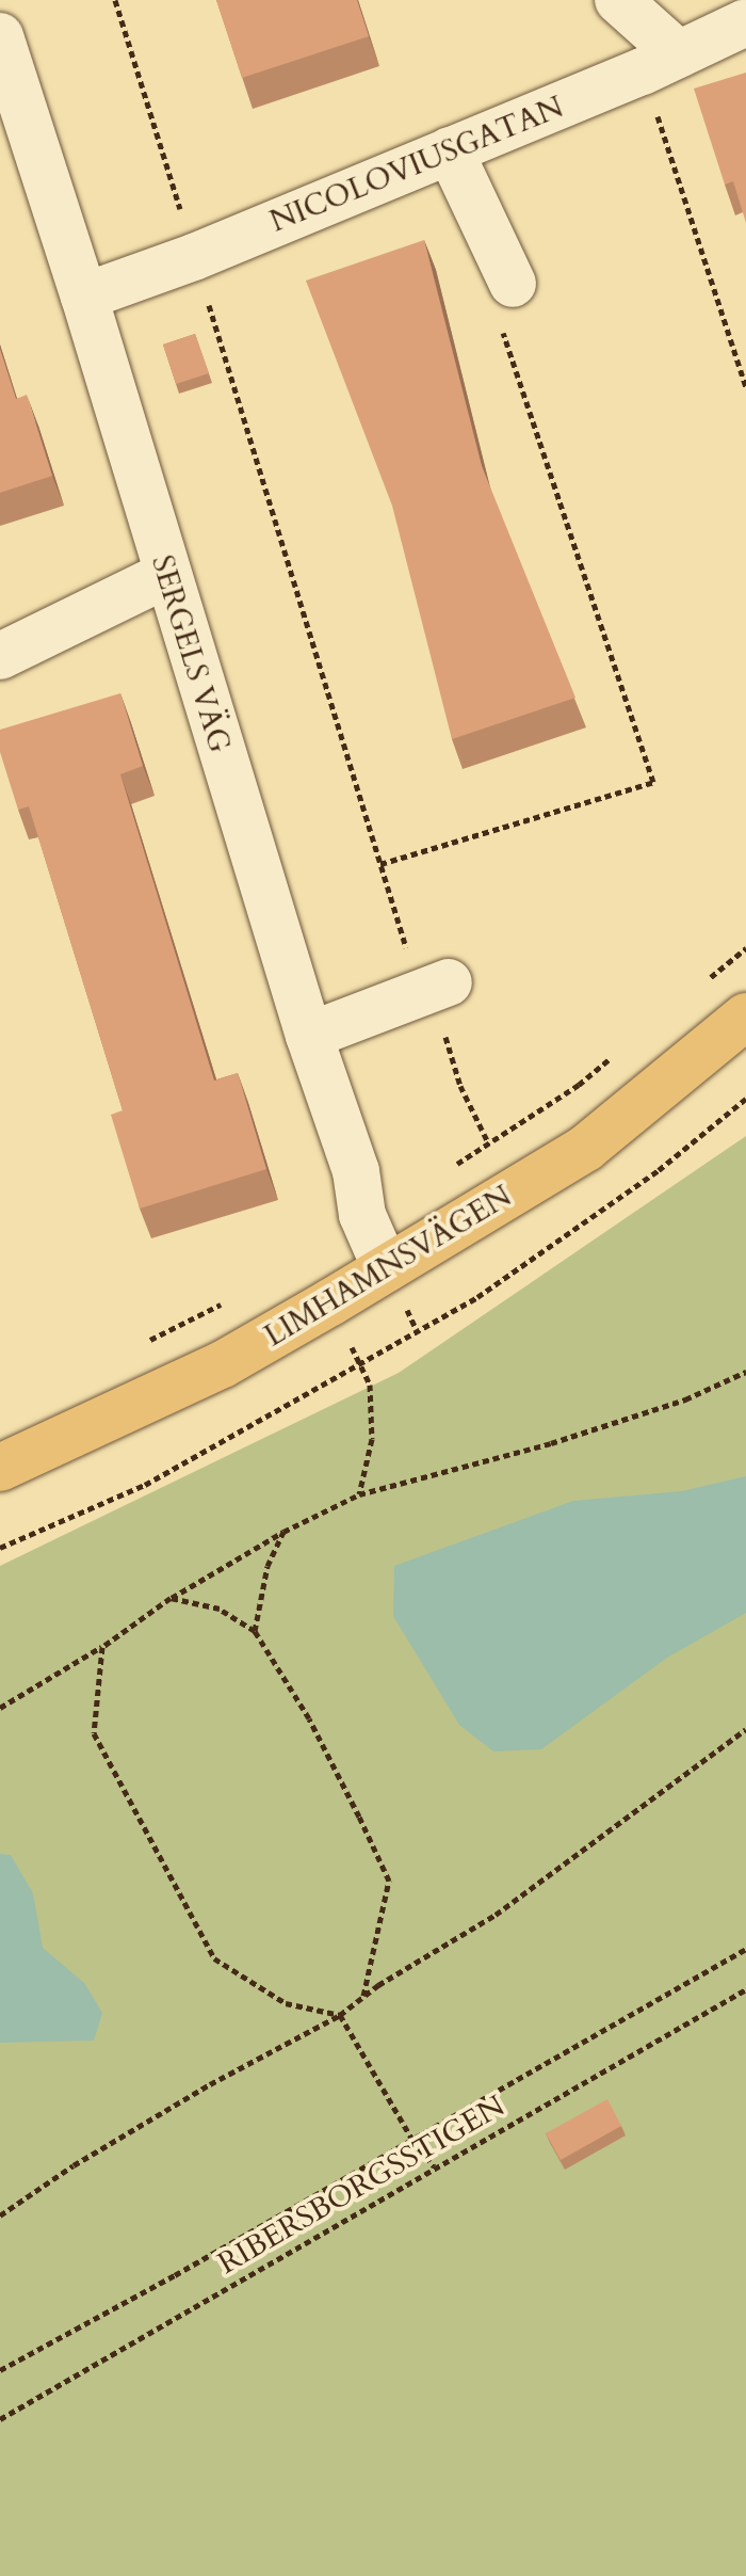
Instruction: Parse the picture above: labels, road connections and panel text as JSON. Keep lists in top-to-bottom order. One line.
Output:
{"streets":{"main road":["LIMHAMNSVÄGEN"],"street":["NICOLOVIUSGATAN","SERGELS VÄG"],"path":["RIBERSBORGSSTIGEN"]},"crossings":[["NICOLOVIUSGATAN","SERGELS VÄG"],["SERGELS VÄG","LIMHAMNSVÄGEN"]]}
